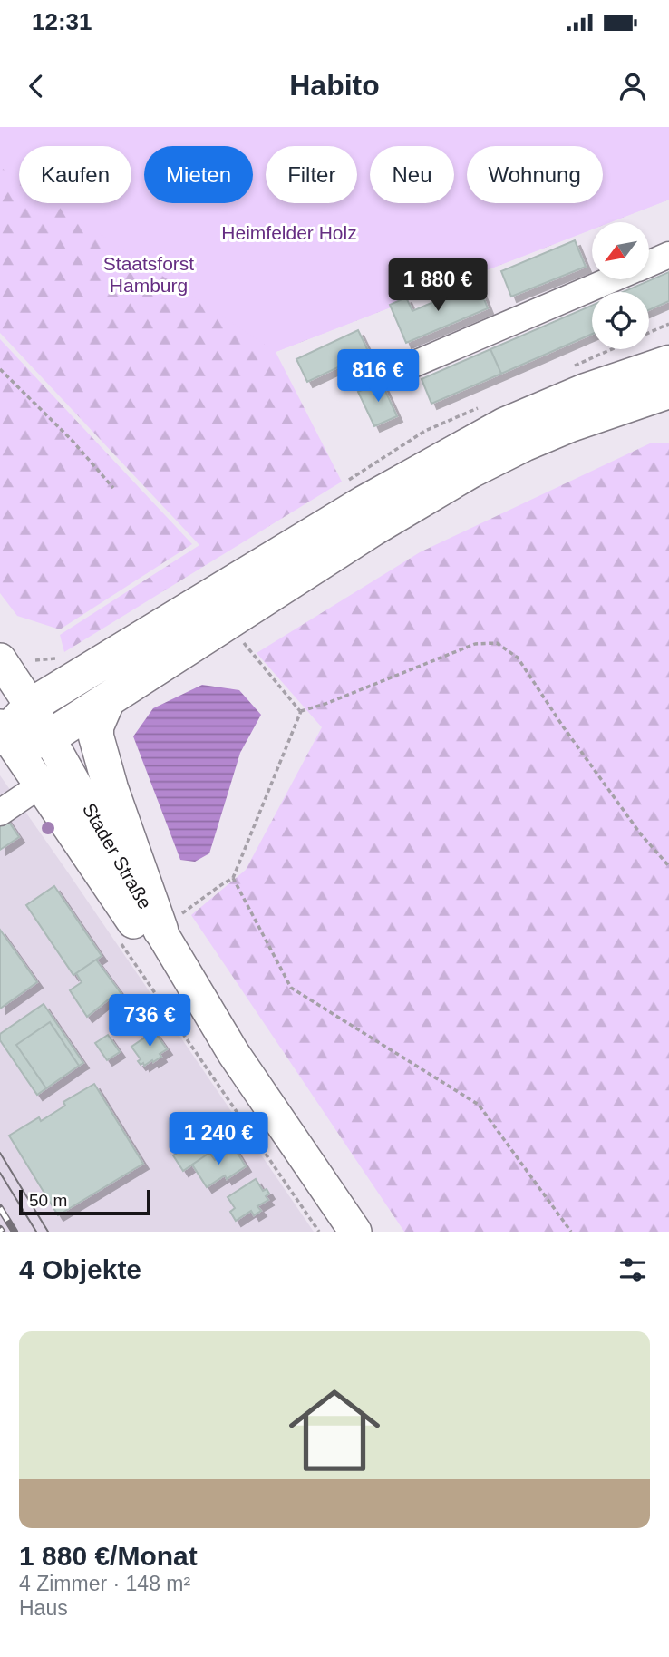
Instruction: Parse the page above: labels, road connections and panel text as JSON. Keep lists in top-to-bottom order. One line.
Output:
{"streets":{"main road":["Stader Straße"]},"parks":["Heimfelder Holz","Staatsforst Hamburg"],"scale_bar":"50 m","north":"bottom left","page":{"status":"12:31","header":"Habito","chip":["Kaufen","Mieten","Filter","Neu","Wohnung"],"price":["1 880 €","816 €","736 €","1 240 €"],"scale":"50 m","heading":"4 Objekte","list":[{"name":"1 880 €/Monat","note":"4 Zimmer · 148 m² · Haus"}]}}
